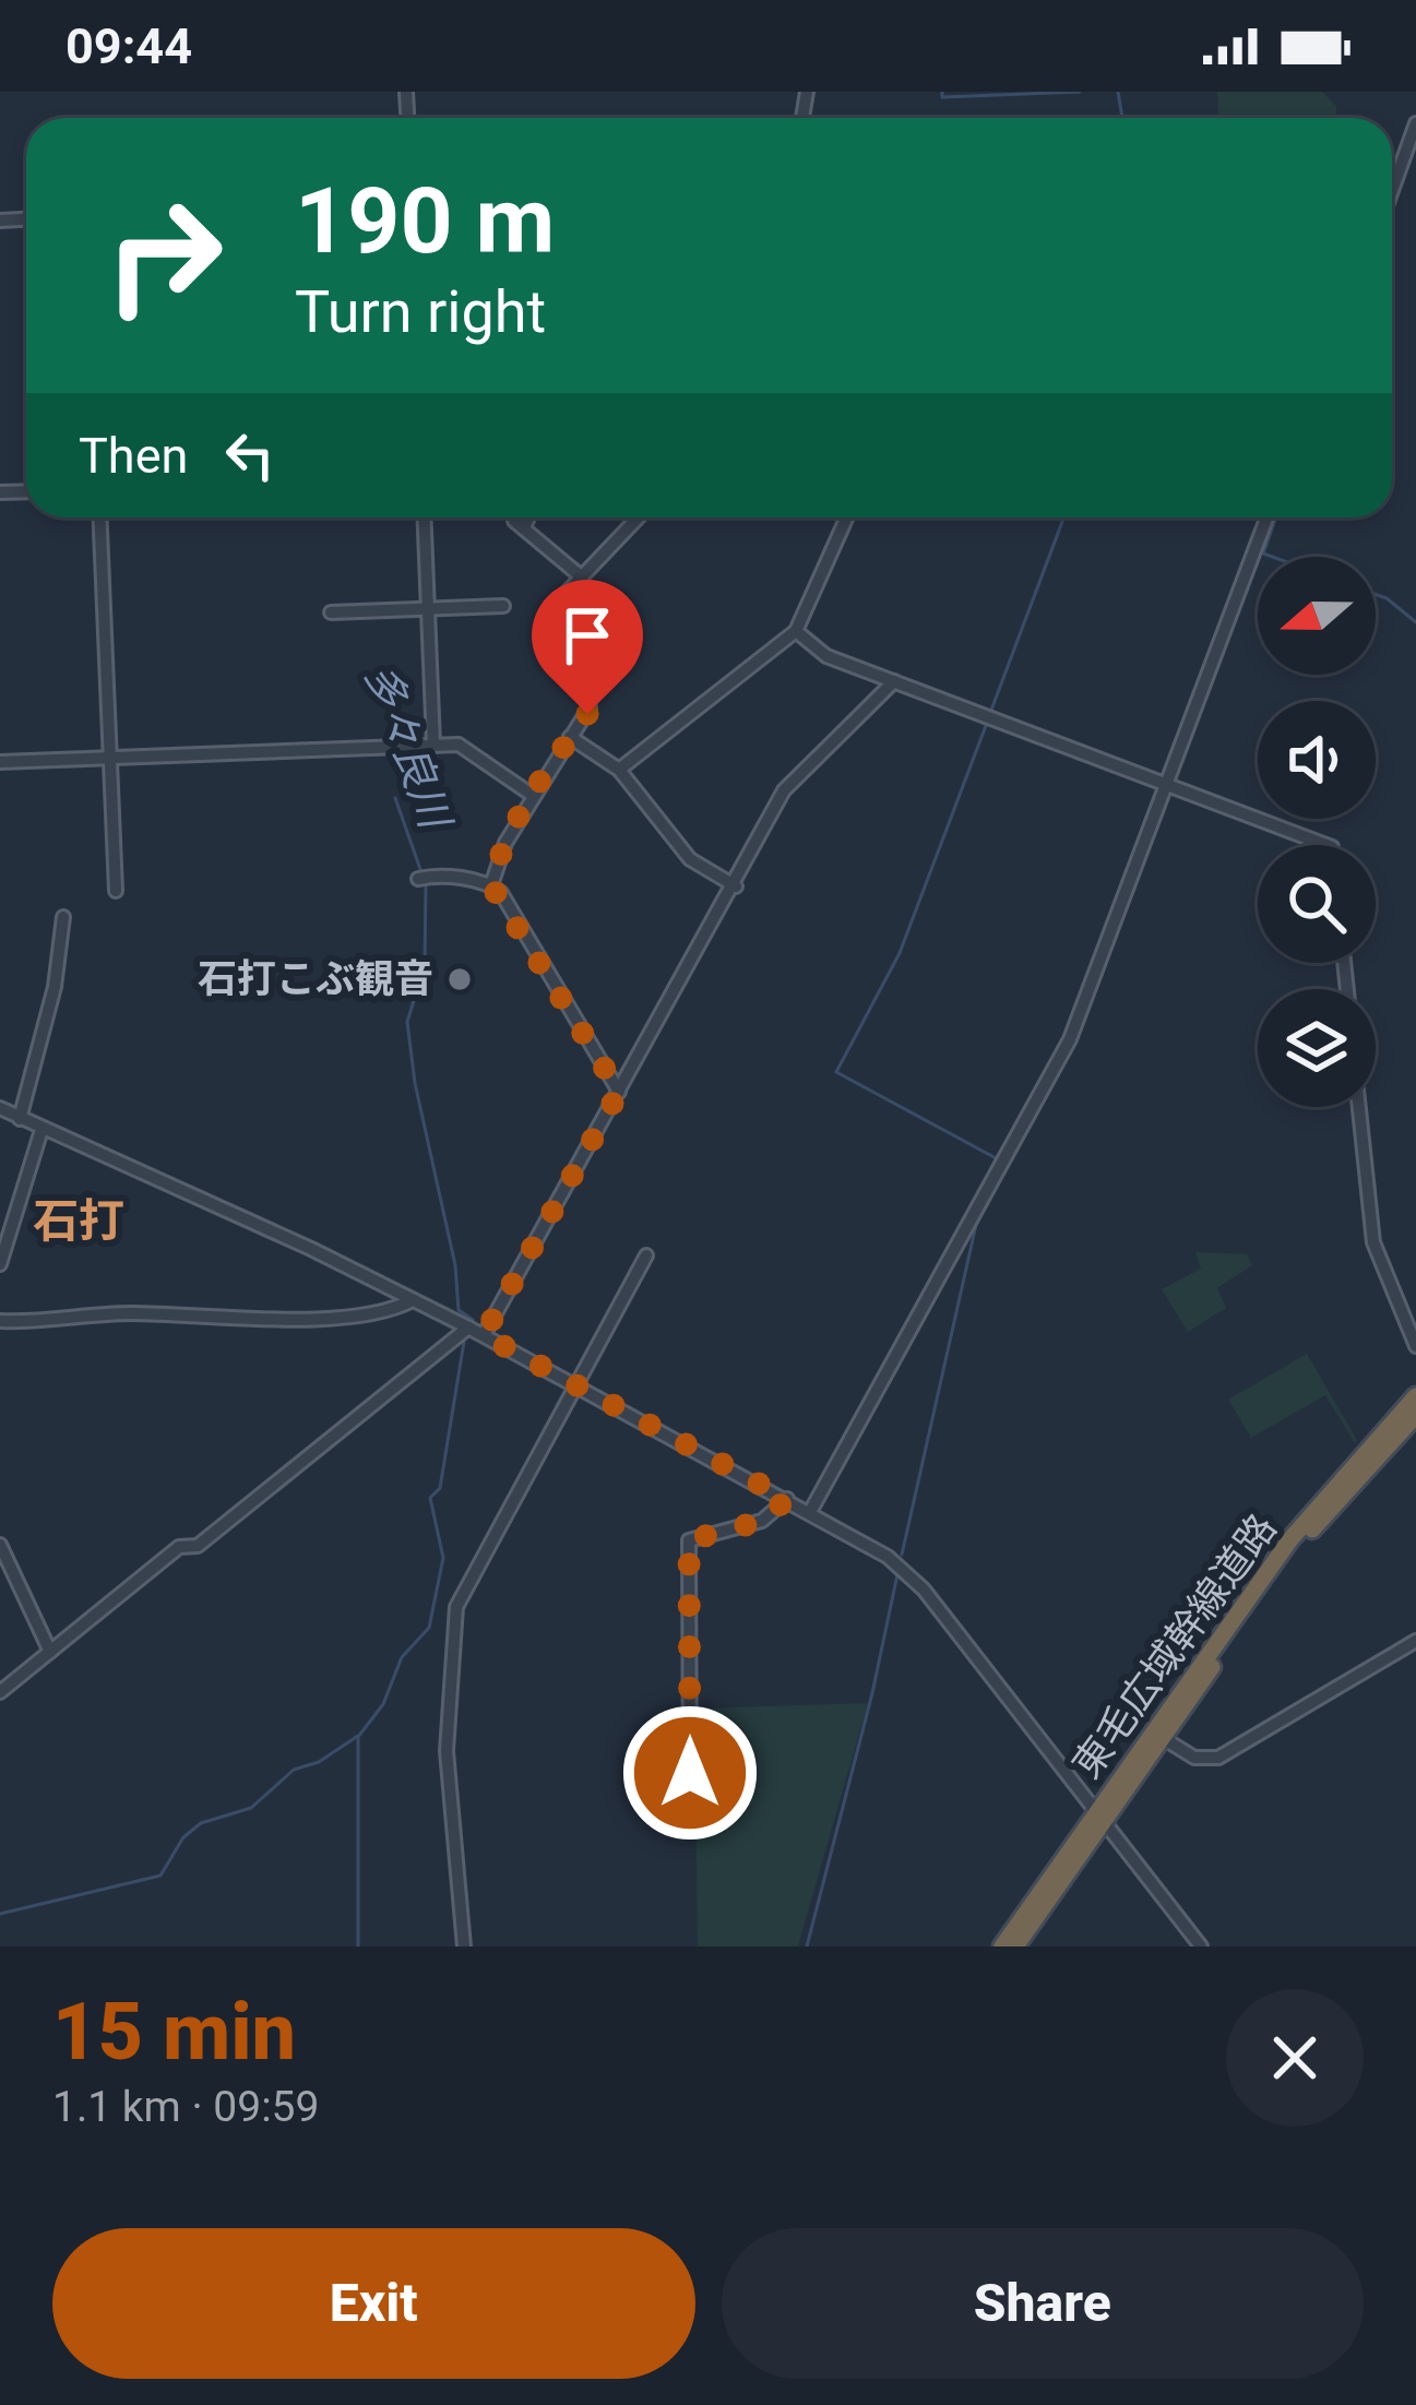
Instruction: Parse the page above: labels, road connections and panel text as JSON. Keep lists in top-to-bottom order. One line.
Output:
{"streets":{"highway":["東毛広域幹線道路"]},"districts":["石打"],"water":["多々良川"],"places":["石打こぶ観音"],"north":"left","page":{"status":"09:44","turn":["190 m","Turn right"],"then":"Then","heading":["15 min","1.1 km · 09:59"],"buttons":["Exit","Share"]}}
